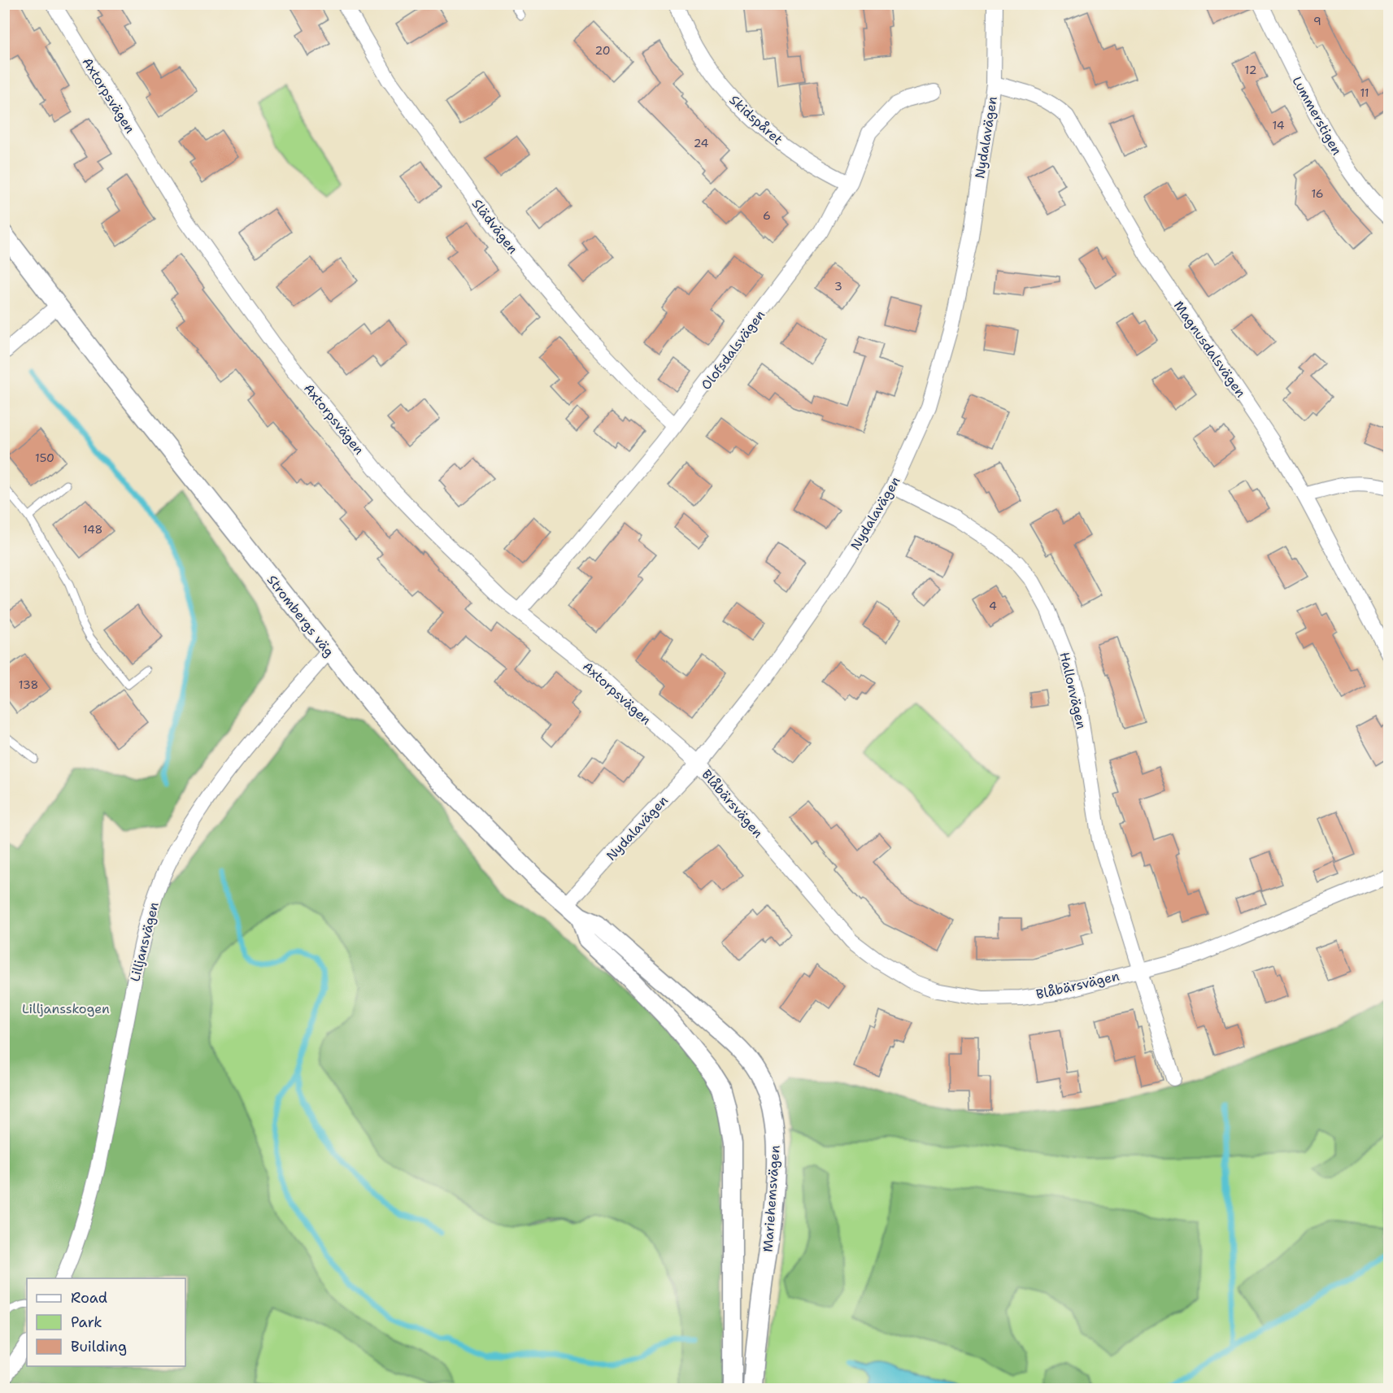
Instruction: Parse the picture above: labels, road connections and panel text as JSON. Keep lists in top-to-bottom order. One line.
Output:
{"streets":{"street":["Axtorpsvägen","Lummerstigen","Skidspåret","Nydalavägen","Slädvägen","Magnusdalsvägen","Olofsdalsvägen","Strombergs väg","Hallonvägen","Blåbärsvägen","Lilljansvägen","Mariehemsvägen"]},"crossings":[["Axtorpsvägen","Nydalavägen"],["Axtorpsvägen","Olofsdalsvägen"],["Axtorpsvägen","Blåbärsvägen"],["Skidspåret","Olofsdalsvägen"],["Nydalavägen","Magnusdalsvägen"],["Nydalavägen","Strombergs väg"],["Nydalavägen","Hallonvägen"],["Nydalavägen","Blåbärsvägen"],["Nydalavägen","Mariehemsvägen"],["Slädvägen","Olofsdalsvägen"],["Strombergs väg","Lilljansvägen"],["Strombergs väg","Mariehemsvägen"],["Hallonvägen","Blåbärsvägen"]],"parks":["Lilljansskogen"],"house_numbers":["9","20","12","11","14","24","16","6","3","150","148","4","138"],"legend":["Road","Park","Building"]}
